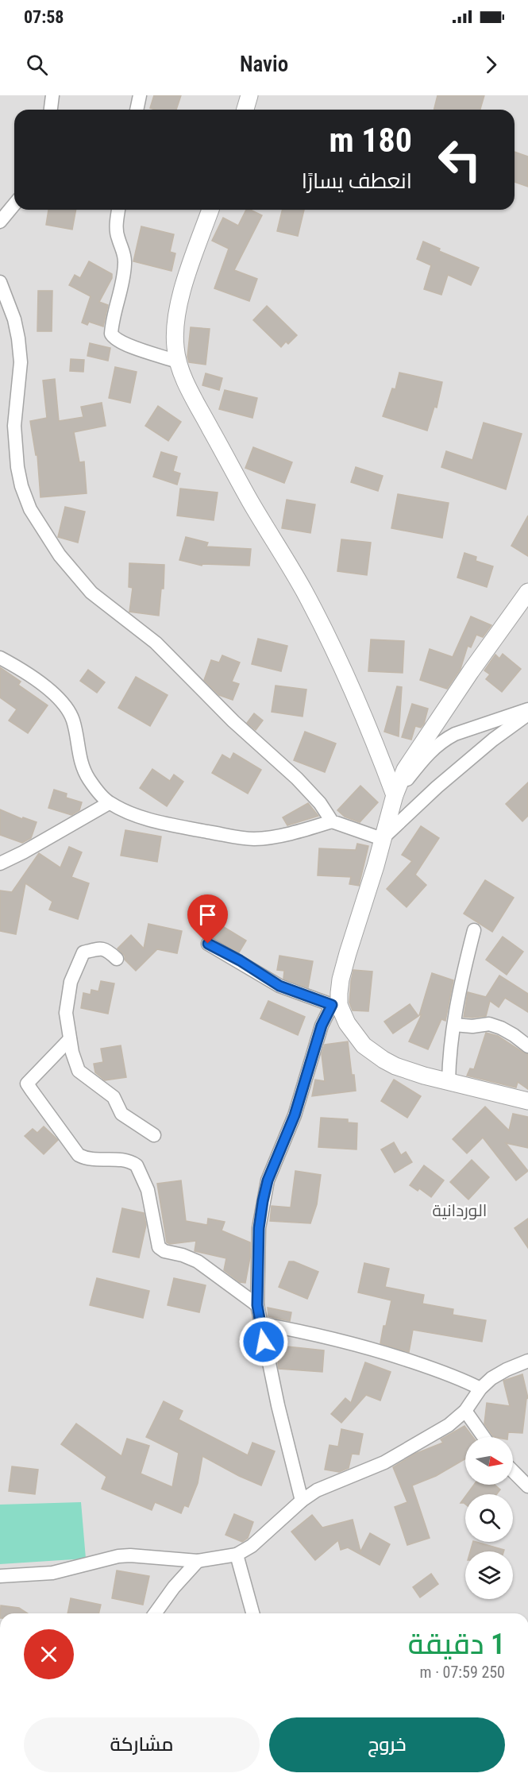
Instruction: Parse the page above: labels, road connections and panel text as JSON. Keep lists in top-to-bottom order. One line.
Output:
{"districts":["الوردانية"],"north":"right","page":{"status":"07:58","header":"Navio","turn":["180 m","انعطف يسارًا"],"heading":["1 دقيقة","250 m · 07:59"],"buttons":["خروج","مشاركة"]}}
